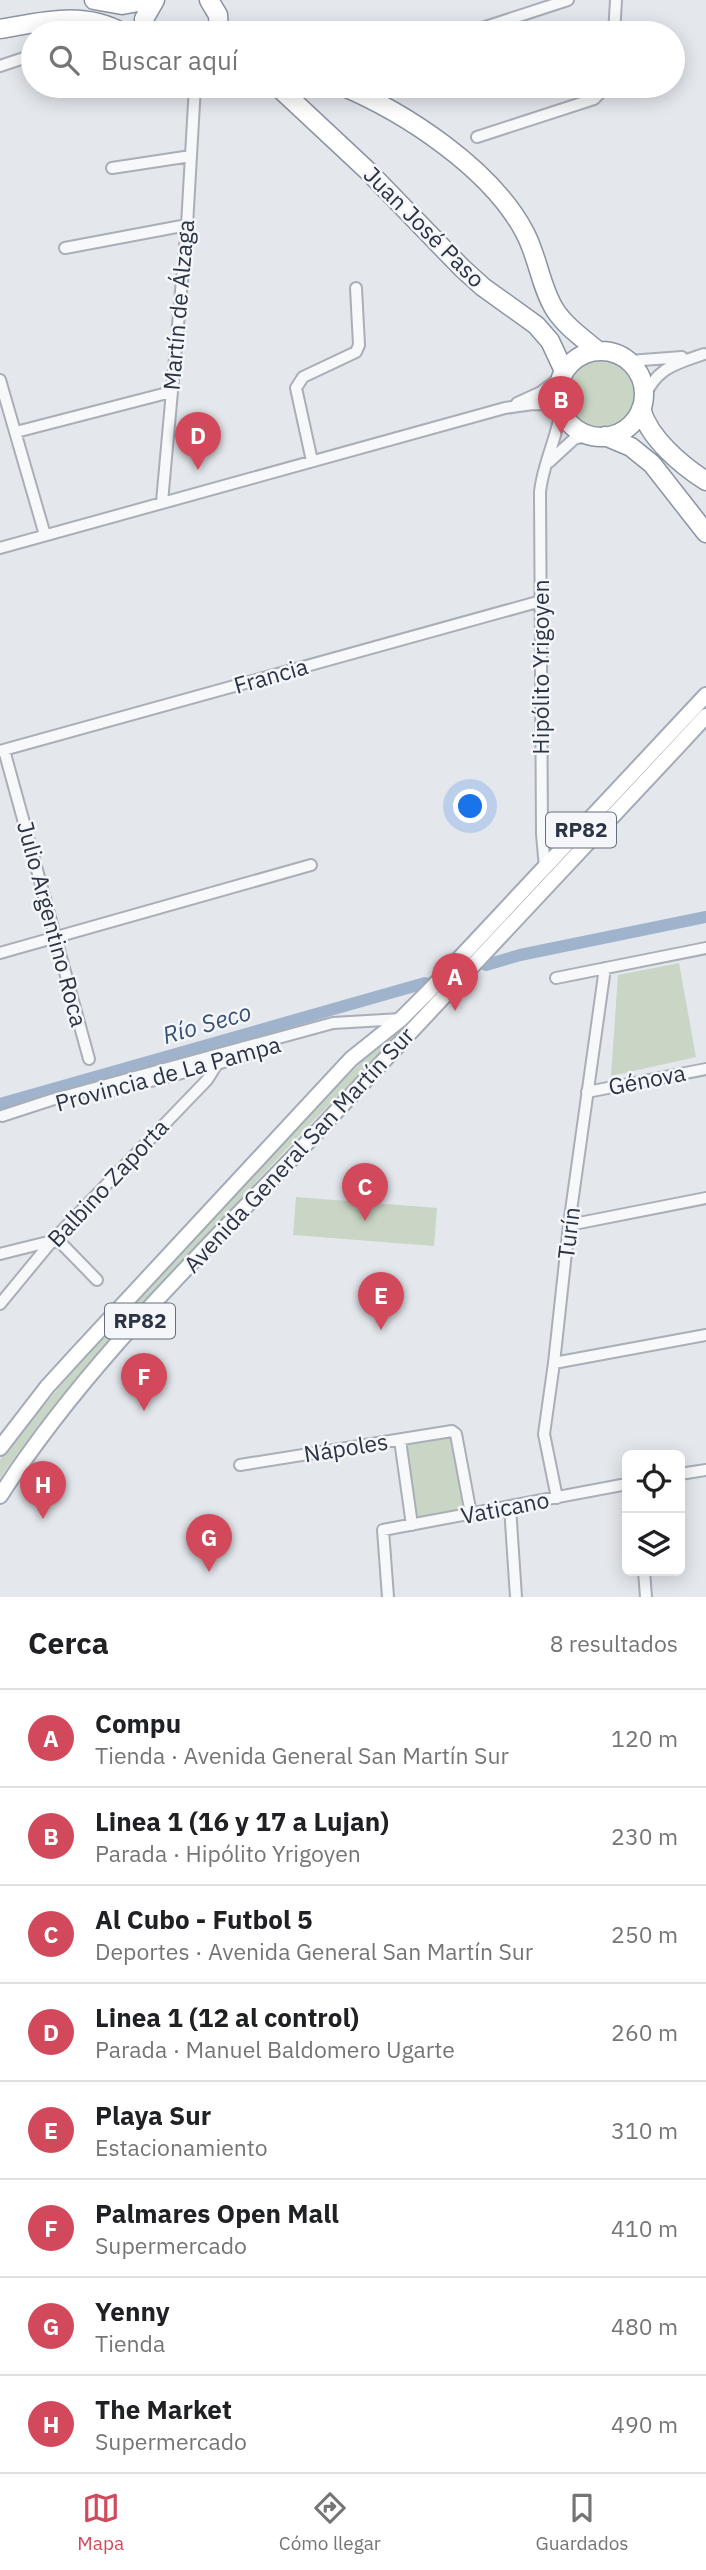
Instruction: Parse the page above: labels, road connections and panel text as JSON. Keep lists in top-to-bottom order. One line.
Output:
{"streets":{"highway":["Juan José Paso"],"main road":["RP82","Avenida General San Martín Sur"],"street":["Martín de Álzaga","Hipólito Yrigoyen","Francia","Julio Argentino Roca","Provincia de La Pampa","Génova","Balbino Zaporta","Turín","Nápoles","Vaticano"]},"crossings":[["Juan José Paso","Hipólito Yrigoyen"],["Hipólito Yrigoyen","Francia"],["Hipólito Yrigoyen","RP82"],["Hipólito Yrigoyen","Avenida General San Martín Sur"],["Francia","Julio Argentino Roca"],["RP82","Avenida General San Martín Sur"],["Provincia de La Pampa","Balbino Zaporta"],["Génova","Turín"],["Turín","Vaticano"],["Nápoles","Vaticano"]],"water":["Río Seco"],"page":{"search":"Buscar aquí","pins":["B","D","A","C","E","F","H","G"],"heading":["Cerca","8 resultados"],"list":[{"mark":"A","name":"Compu","note":"Tienda · Avenida General San Martín Sur","value":"120 m"},{"mark":"B","name":"Linea 1 (16 y 17 a Lujan)","note":"Parada · Hipólito Yrigoyen","value":"230 m"},{"mark":"C","name":"Al Cubo - Futbol 5","note":"Deportes · Avenida General San Martín Sur","value":"250 m"},{"mark":"D","name":"Linea 1 (12 al control)","note":"Parada · Manuel Baldomero Ugarte","value":"260 m"},{"mark":"E","name":"Playa Sur","note":"Estacionamiento","value":"310 m"},{"mark":"F","name":"Palmares Open Mall","note":"Supermercado","value":"410 m"},{"mark":"G","name":"Yenny","note":"Tienda","value":"480 m"},{"mark":"H","name":"The Market","note":"Supermercado","value":"490 m"}],"nav":["Mapa","Cómo llegar","Guardados"]}}
